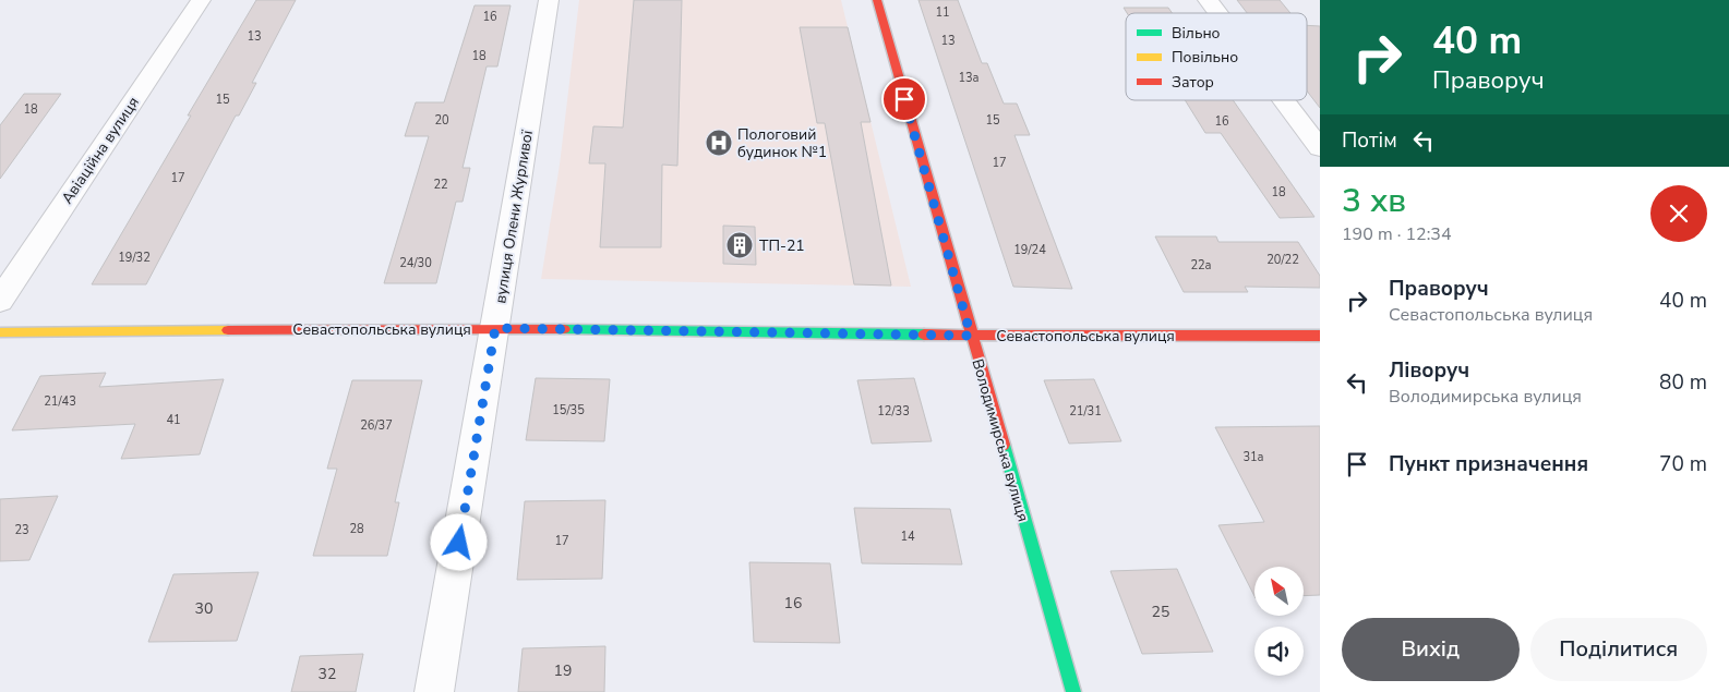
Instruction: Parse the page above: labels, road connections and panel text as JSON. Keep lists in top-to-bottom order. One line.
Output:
{"streets":{"street":["Авіаційна вулиця","вулиця Олени Журливої","Севастопольська вулиця","Володимирська вулиця"]},"crossings":[["вулиця Олени Журливої","Севастопольська вулиця"],["Севастопольська вулиця","Володимирська вулиця"]],"places":{"hospital":["Пологовий будинок №1"],"building":["ТП-21"]},"house_numbers":["11","16","13","13","18","13а","15","18","20","15","16","17","17","22","18","19/24","19/32","20/22","24/30","22а","21/43","15/35","12/33","21/31","41","26/37","31а","28","23","14","17","16","30","25","19","32"],"legend":["Вільно","Повільно","Затор"],"north":"top left","page":{"turn":["40 m","Праворуч"],"then":"Потім","heading":["3 хв","190 m · 12:34"],"list":[{"name":"Праворуч","note":"Севастопольська вулиця","value":"40 m"},{"name":"Ліворуч","note":"Володимирська вулиця","value":"80 m"},{"name":"Пункт призначення","value":"70 m"}],"buttons":["Вихід","Поділитися"]}}
